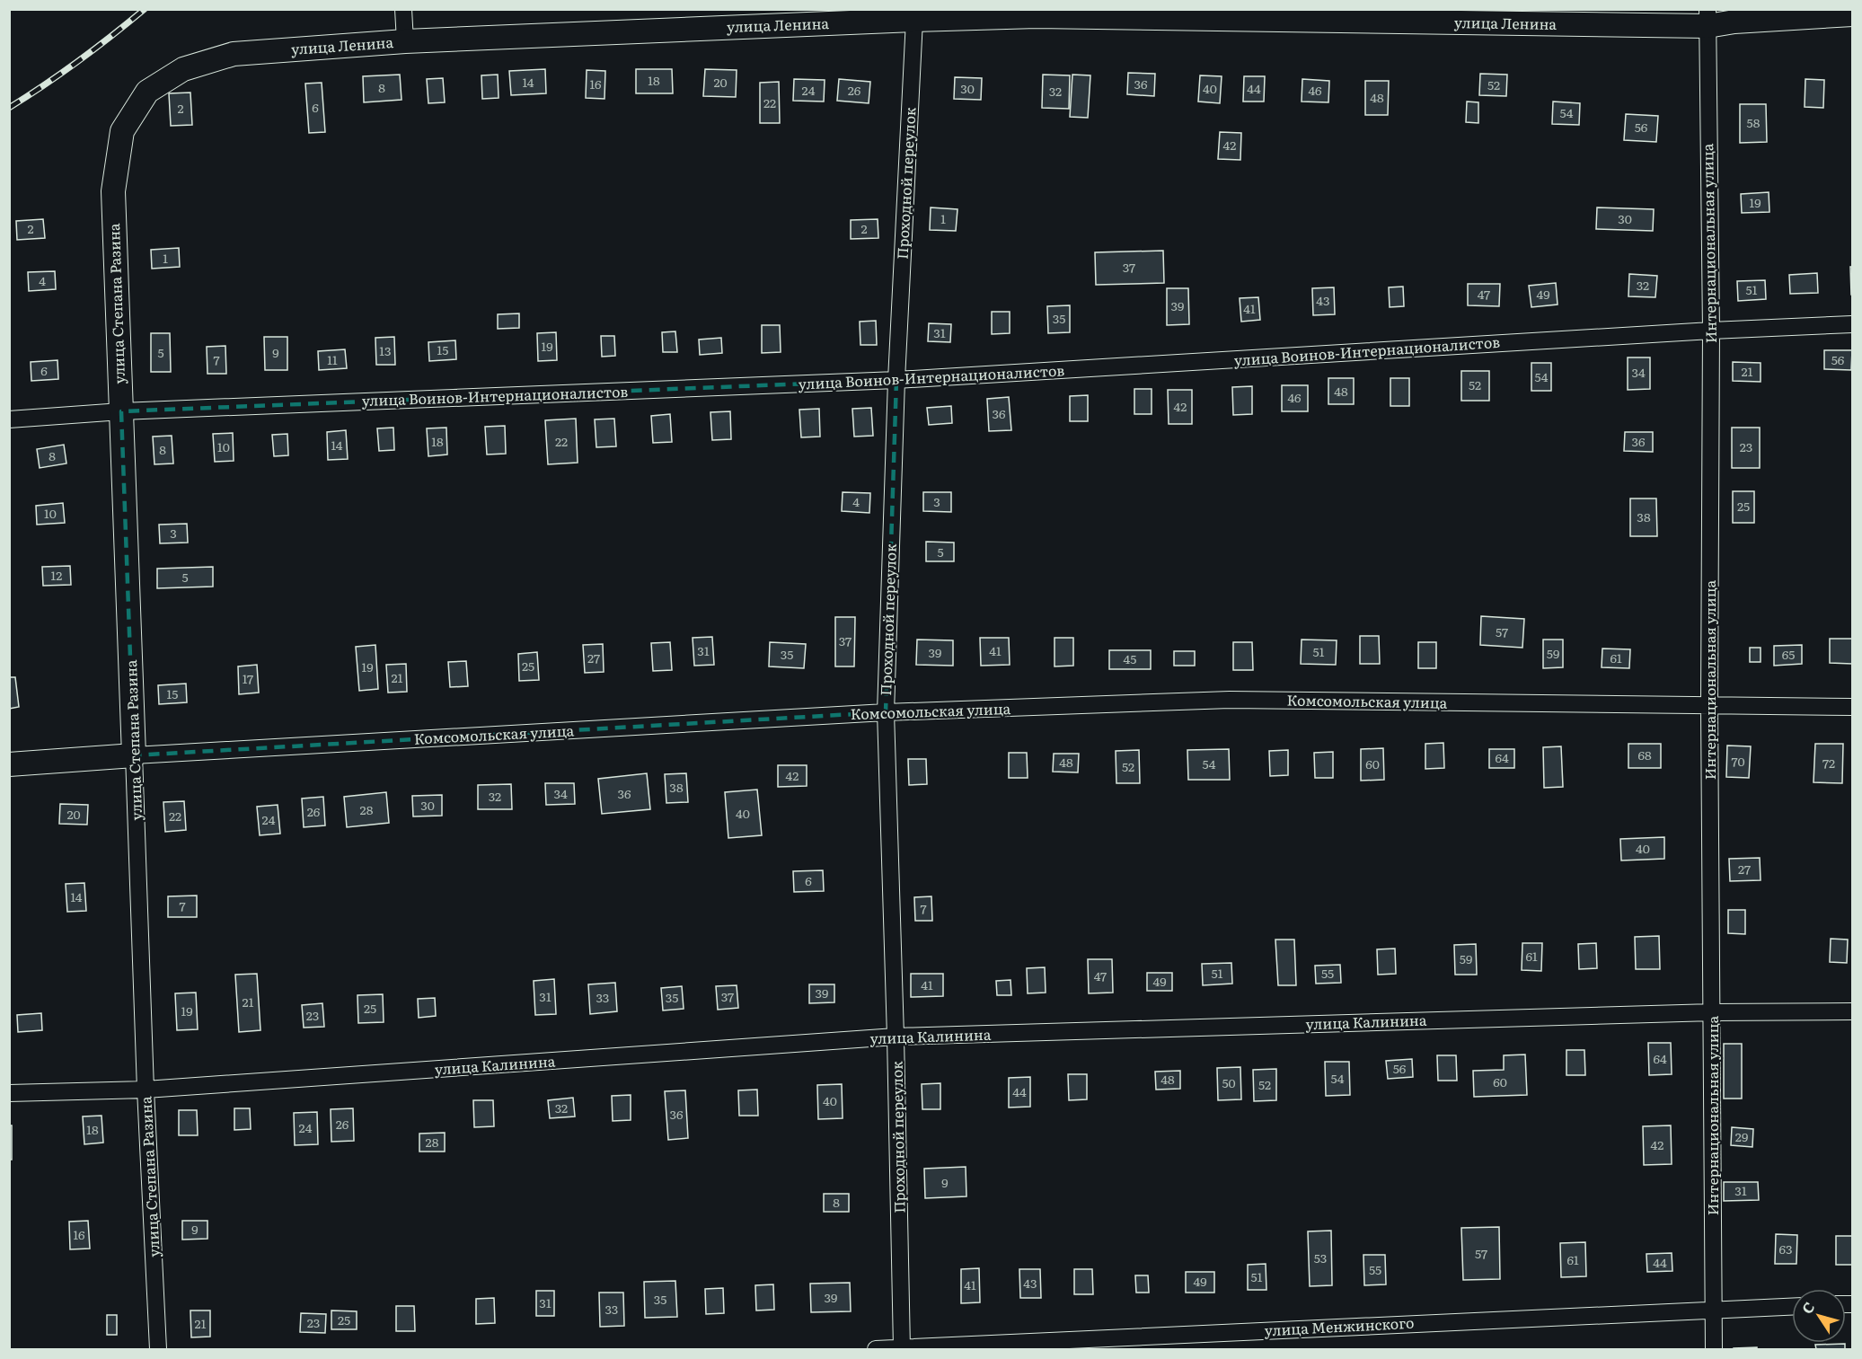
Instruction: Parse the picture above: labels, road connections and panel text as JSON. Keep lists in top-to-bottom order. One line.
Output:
{"streets":{"main road":["улица Ленина","улица Степана Разина","Комсомольская улица"],"street":["Проходной переулок","Интернациональная улица","улица Воинов-Интернационалистов","улица Калинина","улица Менжинского"]},"crossings":[["улица Ленина","Проходной переулок"],["улица Ленина","Интернациональная улица"],["улица Ленина","улица Степана Разина"],["Проходной переулок","улица Воинов-Интернационалистов"],["Проходной переулок","Комсомольская улица"],["Проходной переулок","улица Калинина"],["Проходной переулок","улица Менжинского"],["Интернациональная улица","улица Воинов-Интернационалистов"],["Интернациональная улица","Комсомольская улица"],["Интернациональная улица","улица Калинина"],["Интернациональная улица","улица Менжинского"],["улица Степана Разина","улица Воинов-Интернационалистов"],["улица Степана Разина","Комсомольская улица"],["улица Степана Разина","улица Калинина"]],"house_numbers":["18","14","20","16","36","52","8","30","40","44","24","26","46","32","48","22","6","2","54","58","56","42","19","1","30","2","2","1","37","4","32","51","47","49","43","39","41","35","31","19","15","13","5","9","7","11","56","6","21","34","54","52","48","46","42","36","18","22","36","14","10","23","8","8","4","3","25","10","38","3","5","12","5","57","37","31","41","51","39","59","35","65","27","61","45","25","19","21","17","15","68","64","70","48","72","54","60","52","42","38","34","36","32","30","28","26","40","20","22","24","40","27","6","14","7","7","61","59","51","55","47","49","41","39","31","37","33","35","21","25","19","23","64","56","54","48","60","50","52","44","40","32","36","26","24","18","29","28","42","9","31","8","9","16","63","57","53","61","44","55","51","49","43","41","39","35","31","33","25","23","21"],"north":"top left"}
